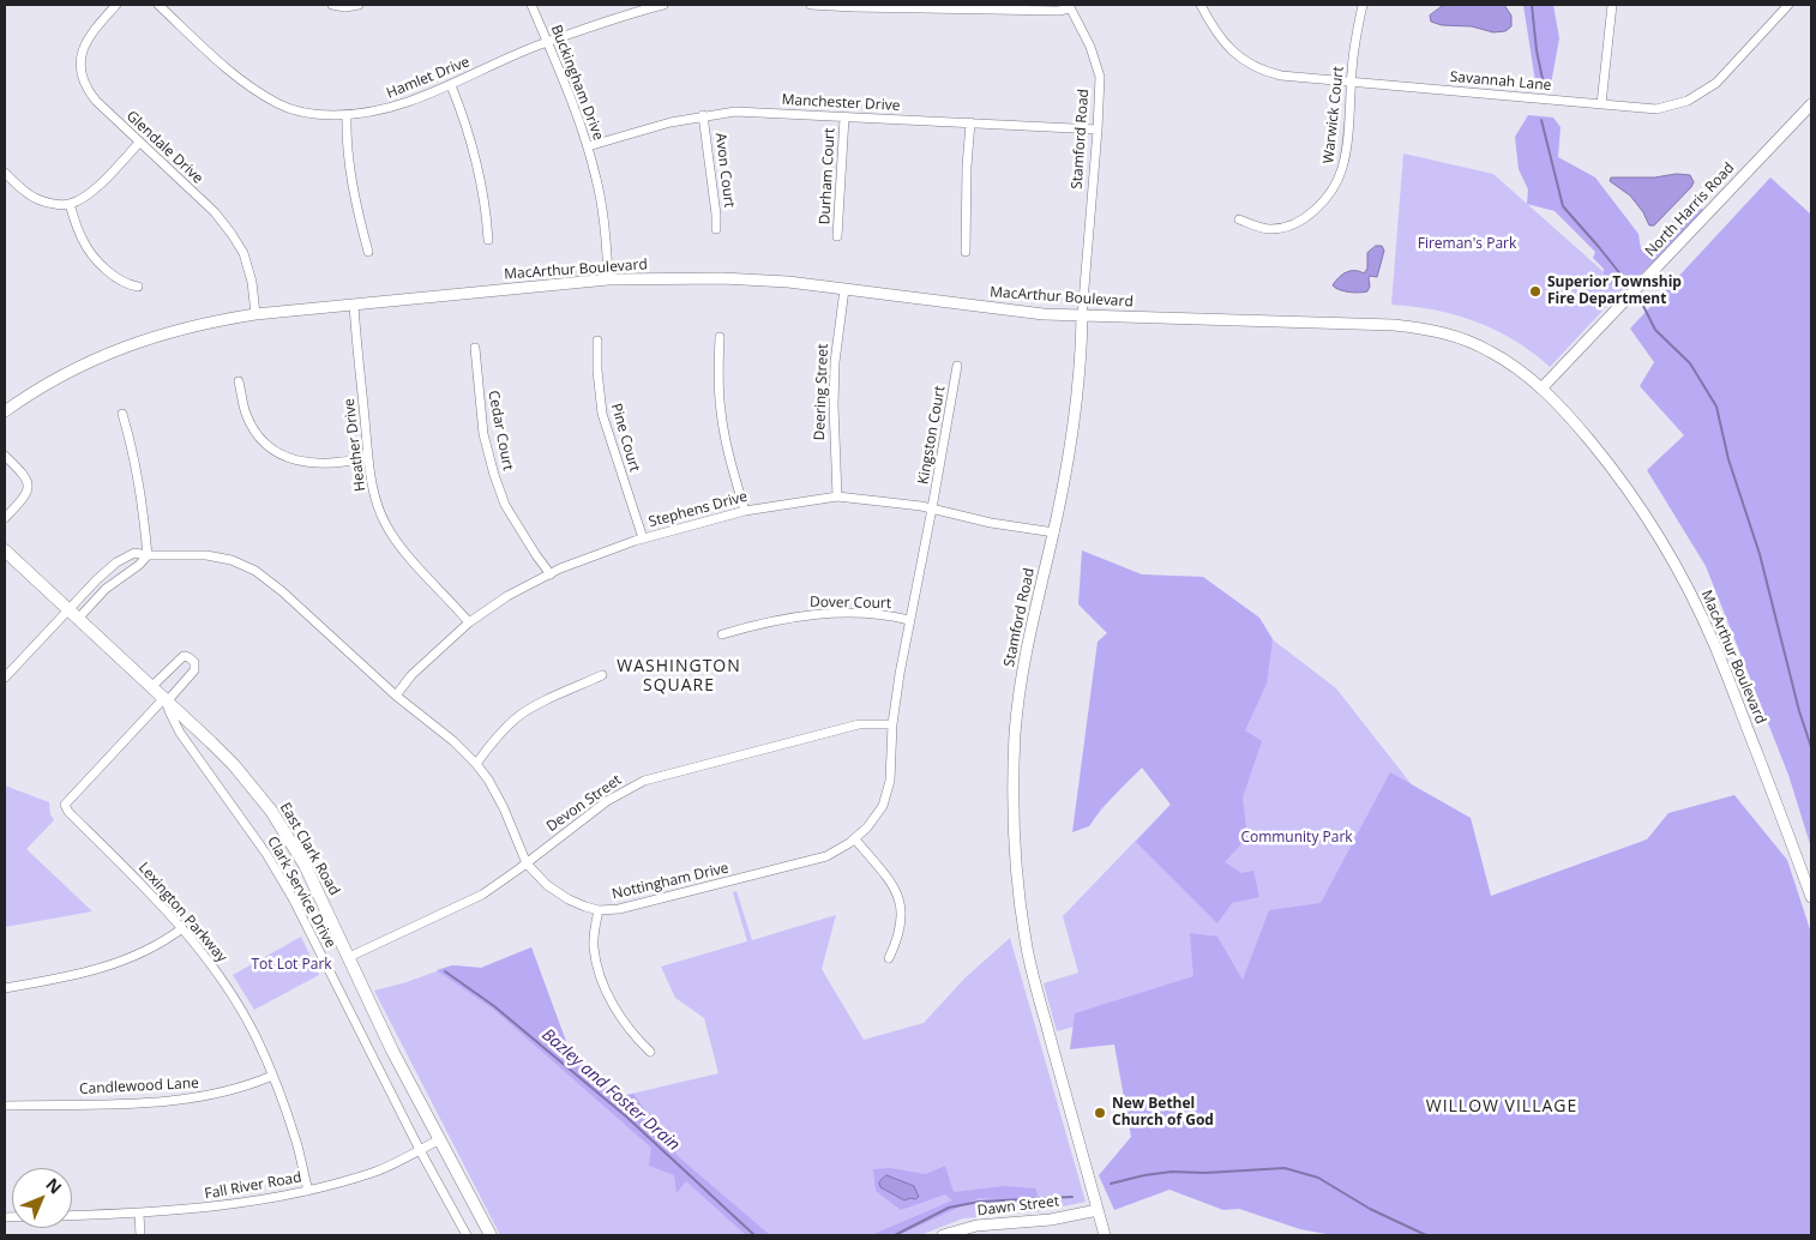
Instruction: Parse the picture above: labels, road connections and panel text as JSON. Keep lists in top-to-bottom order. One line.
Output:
{"streets":{"main road":["East Clark Road"],"street":["Hamlet Drive","Savannah Lane","Buckingham Drive","Manchester Drive","Warwick Court","Stamford Road","Glendale Drive","Avon Court","Durham Court","North Harris Road","MacArthur Boulevard","Deering Street","Cedar Court","Kingston Court","Pine Court","Heather Drive","Stephens Drive","Dover Court","Devon Street","Nottingham Drive","Clark Service Drive","Lexington Parkway","Candlewood Lane","Fall River Road","Dawn Street"]},"crossings":[["Hamlet Drive","Buckingham Drive"],["Savannah Lane","Warwick Court"],["Buckingham Drive","Manchester Drive"],["Buckingham Drive","MacArthur Boulevard"],["Manchester Drive","Stamford Road"],["Manchester Drive","Avon Court"],["Manchester Drive","Durham Court"],["Stamford Road","MacArthur Boulevard"],["Stamford Road","Stephens Drive"],["Stamford Road","Dawn Street"],["Glendale Drive","MacArthur Boulevard"],["North Harris Road","MacArthur Boulevard"],["MacArthur Boulevard","Deering Street"],["MacArthur Boulevard","Heather Drive"],["Deering Street","Stephens Drive"],["Cedar Court","Stephens Drive"],["Kingston Court","Stephens Drive"],["Kingston Court","Nottingham Drive"],["Pine Court","Stephens Drive"],["Heather Drive","Stephens Drive"],["Stephens Drive","Nottingham Drive"],["Dover Court","Nottingham Drive"],["Devon Street","East Clark Road"],["Devon Street","Nottingham Drive"],["East Clark Road","Nottingham Drive"],["East Clark Road","Clark Service Drive"],["East Clark Road","Lexington Parkway"],["East Clark Road","Fall River Road"],["Clark Service Drive","Lexington Parkway"],["Clark Service Drive","Fall River Road"],["Lexington Parkway","Candlewood Lane"],["Lexington Parkway","Fall River Road"]],"districts":["WASHINGTON SQUARE","WILLOW VILLAGE"],"water":["Bazley and Foster Drain"],"parks":["Fireman's Park","Community Park","Tot Lot Park"],"places":["Superior Township Fire Department","New Bethel Church of God"],"north":"top right"}
